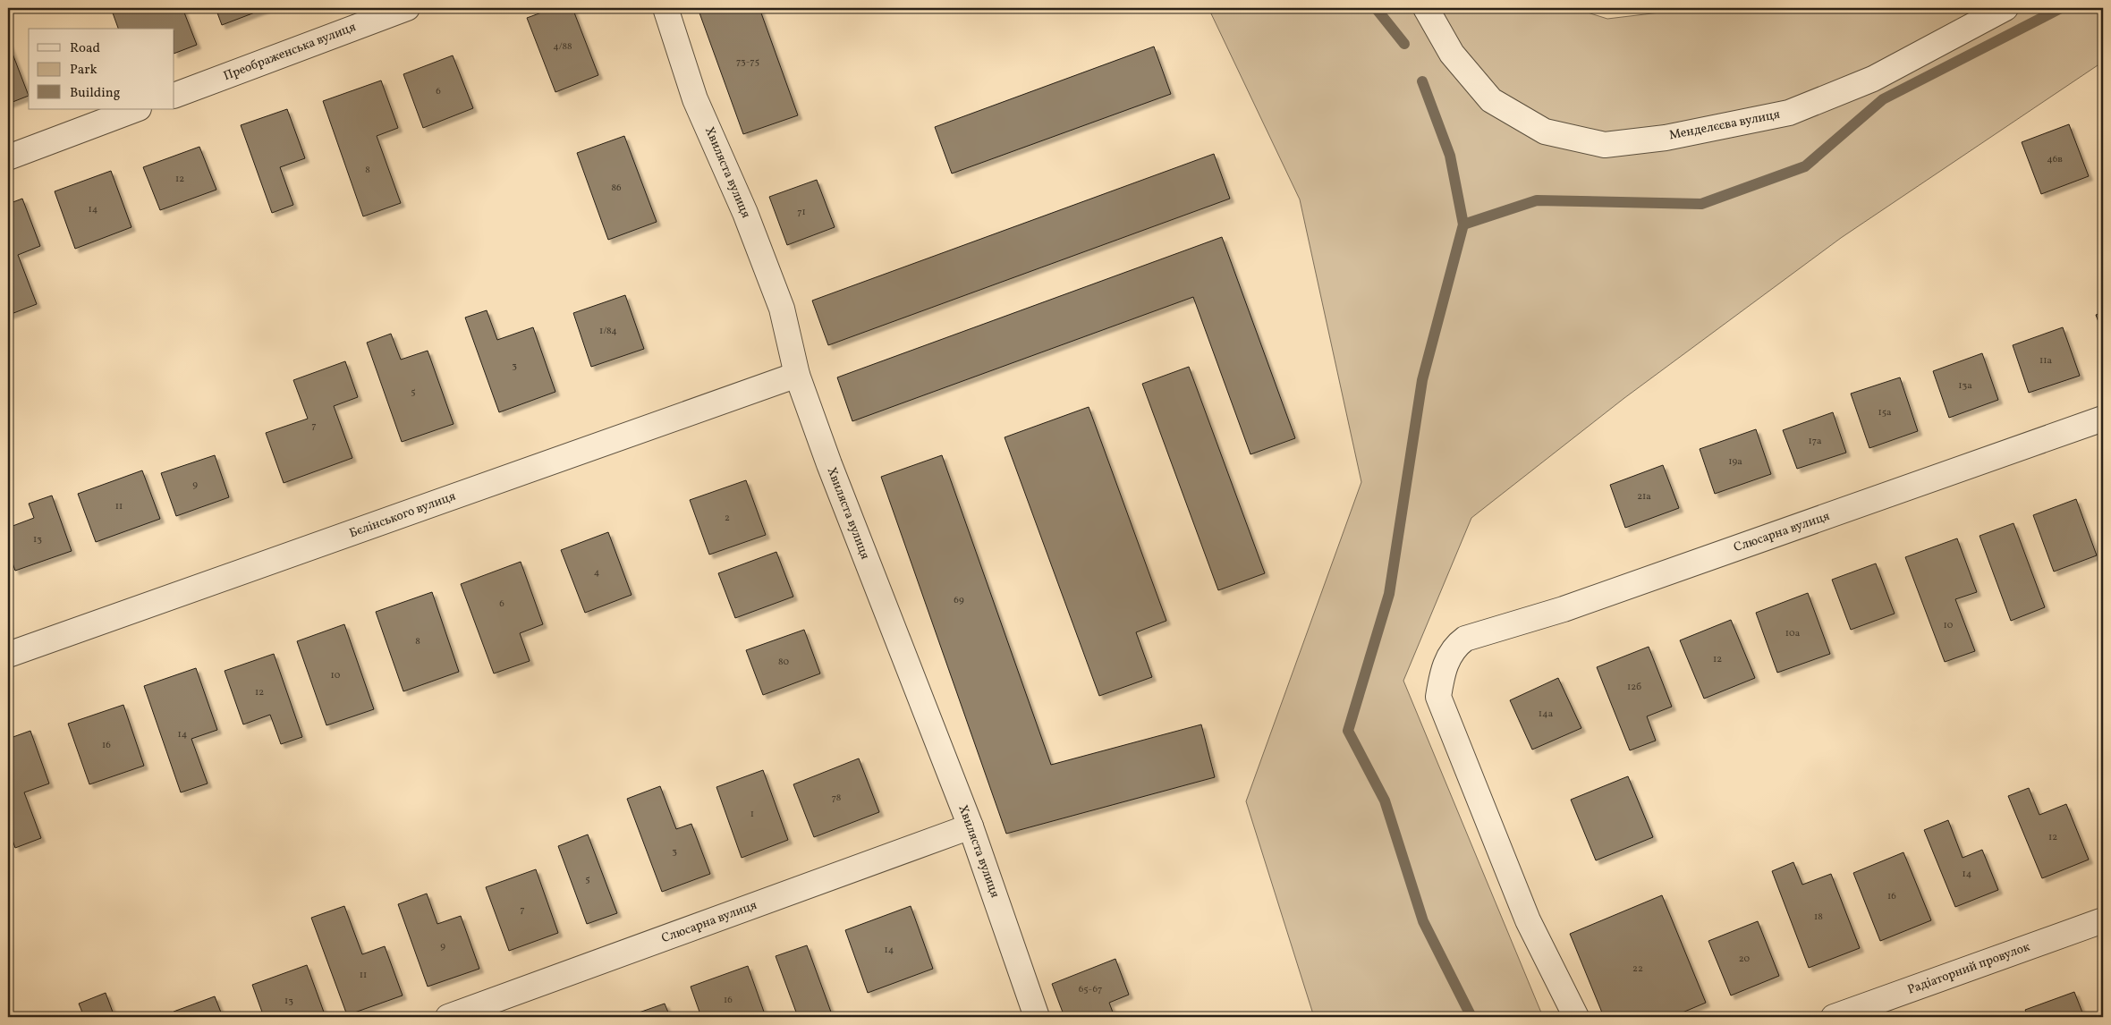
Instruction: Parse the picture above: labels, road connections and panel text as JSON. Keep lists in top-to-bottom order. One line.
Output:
{"streets":{"street":["Преображенська вулиця","Менделєєва вулиця","Хвиляста вулиця","Бєлінського вулиця","Слюсарна вулиця","Радіаторний провулок"]},"crossings":[["Хвиляста вулиця","Бєлінського вулиця"],["Хвиляста вулиця","Слюсарна вулиця"]],"house_numbers":["4/88","73-75","6","46в","8","12","86","14","71","1/84","11а","3","13а","5","15а","7","17а","19а","9","21а","11","2","13","4","69","6","10","10а","8","12","80","10","12б","12","14а","14","16","78","1","12","3","14","5","16","7","18","9","14","20","22","11","65-67","16","13"],"legend":["Road","Park","Building"]}
